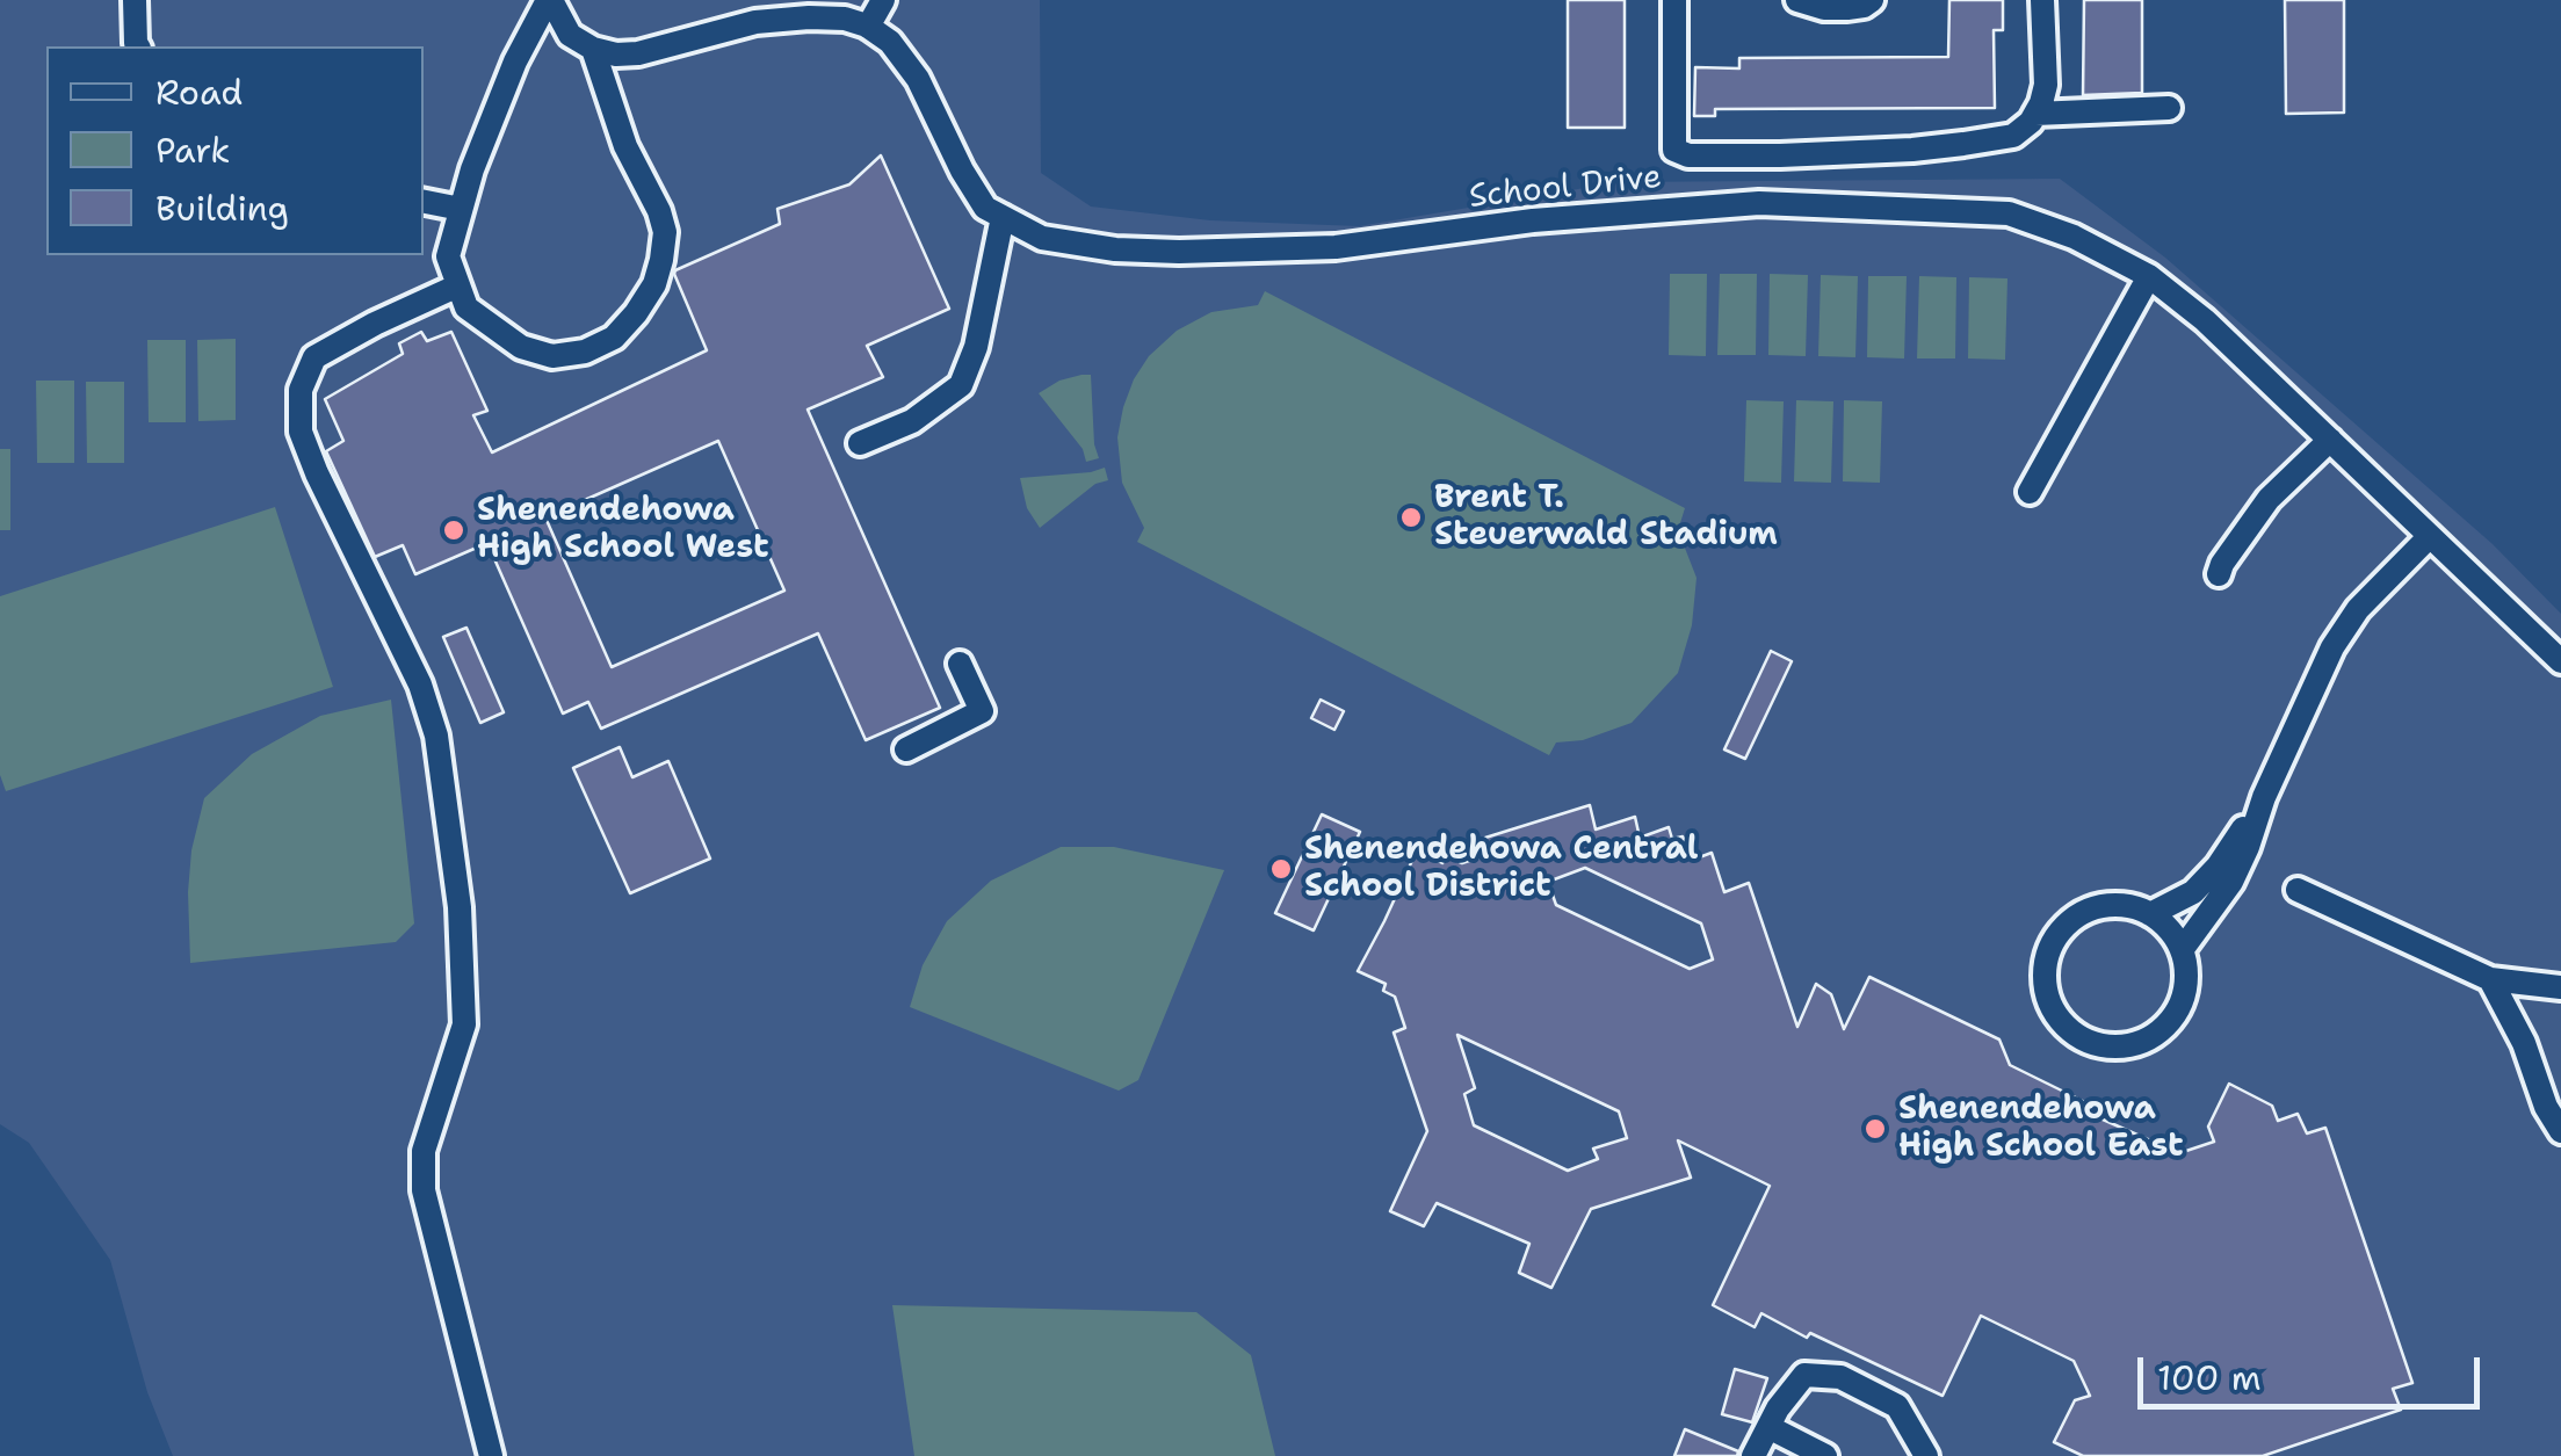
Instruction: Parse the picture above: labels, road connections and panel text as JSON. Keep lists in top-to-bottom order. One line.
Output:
{"streets":{"street":["School Drive"]},"places":["Brent T. Steuerwald Stadium","Shenendehowa High School West","Shenendehowa Central School District","Shenendehowa High School East"],"legend":["Road","Park","Building"],"scale_bar":"100 m"}
